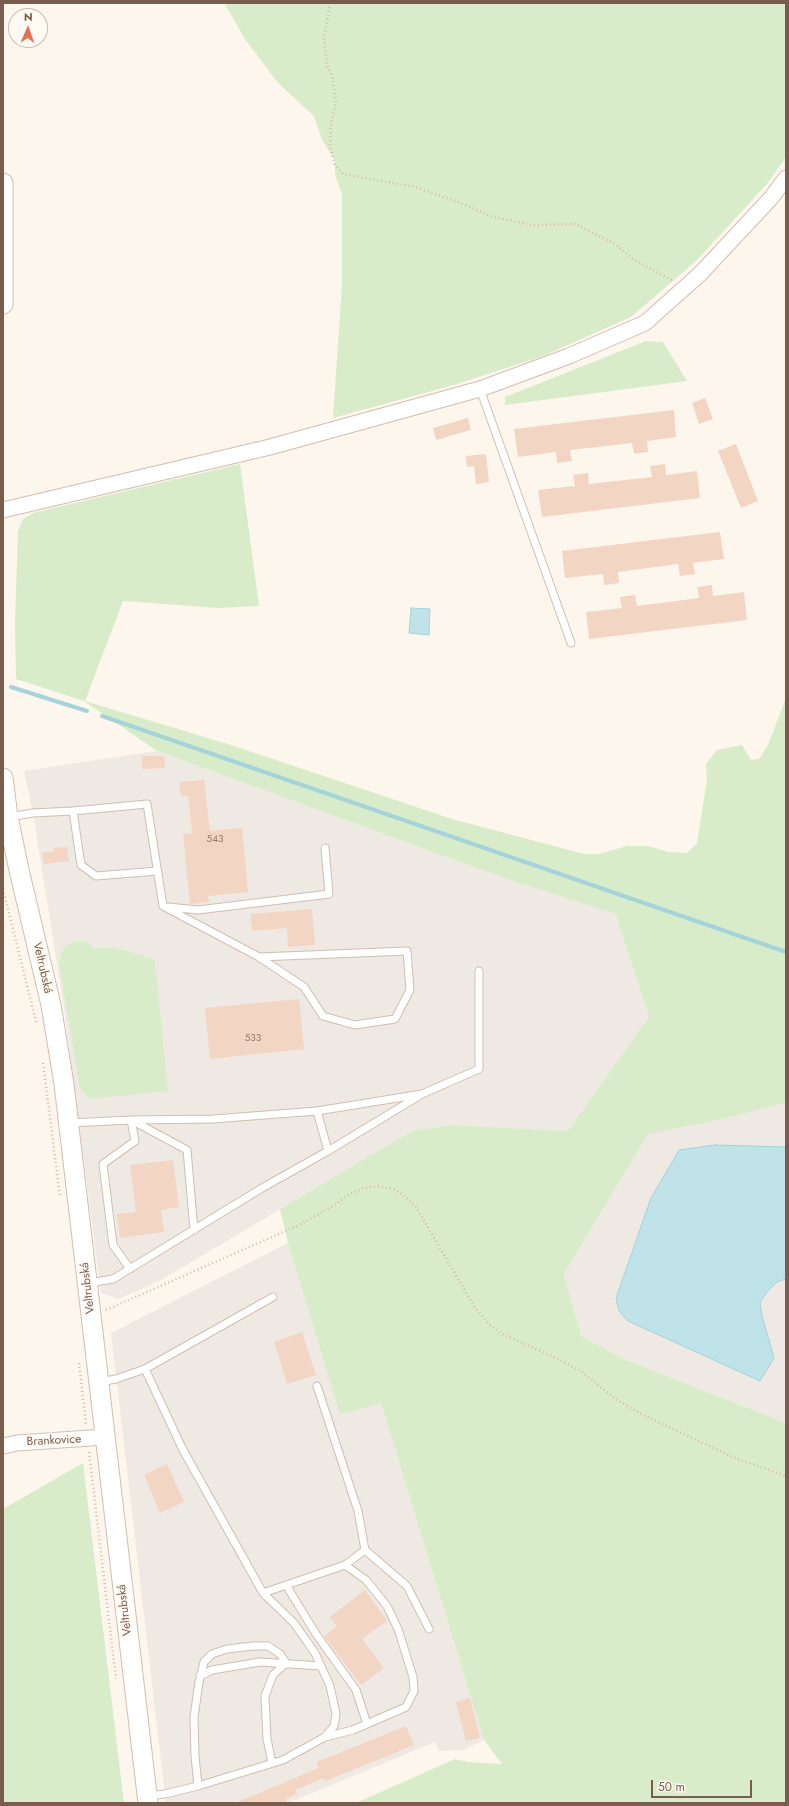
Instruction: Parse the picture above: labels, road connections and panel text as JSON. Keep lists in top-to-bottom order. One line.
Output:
{"streets":{"street":["Veltrubská","Brankovice"]},"crossings":[["Veltrubská","Brankovice"]],"house_numbers":["543","533"],"scale_bar":"50 m","north":"top"}
